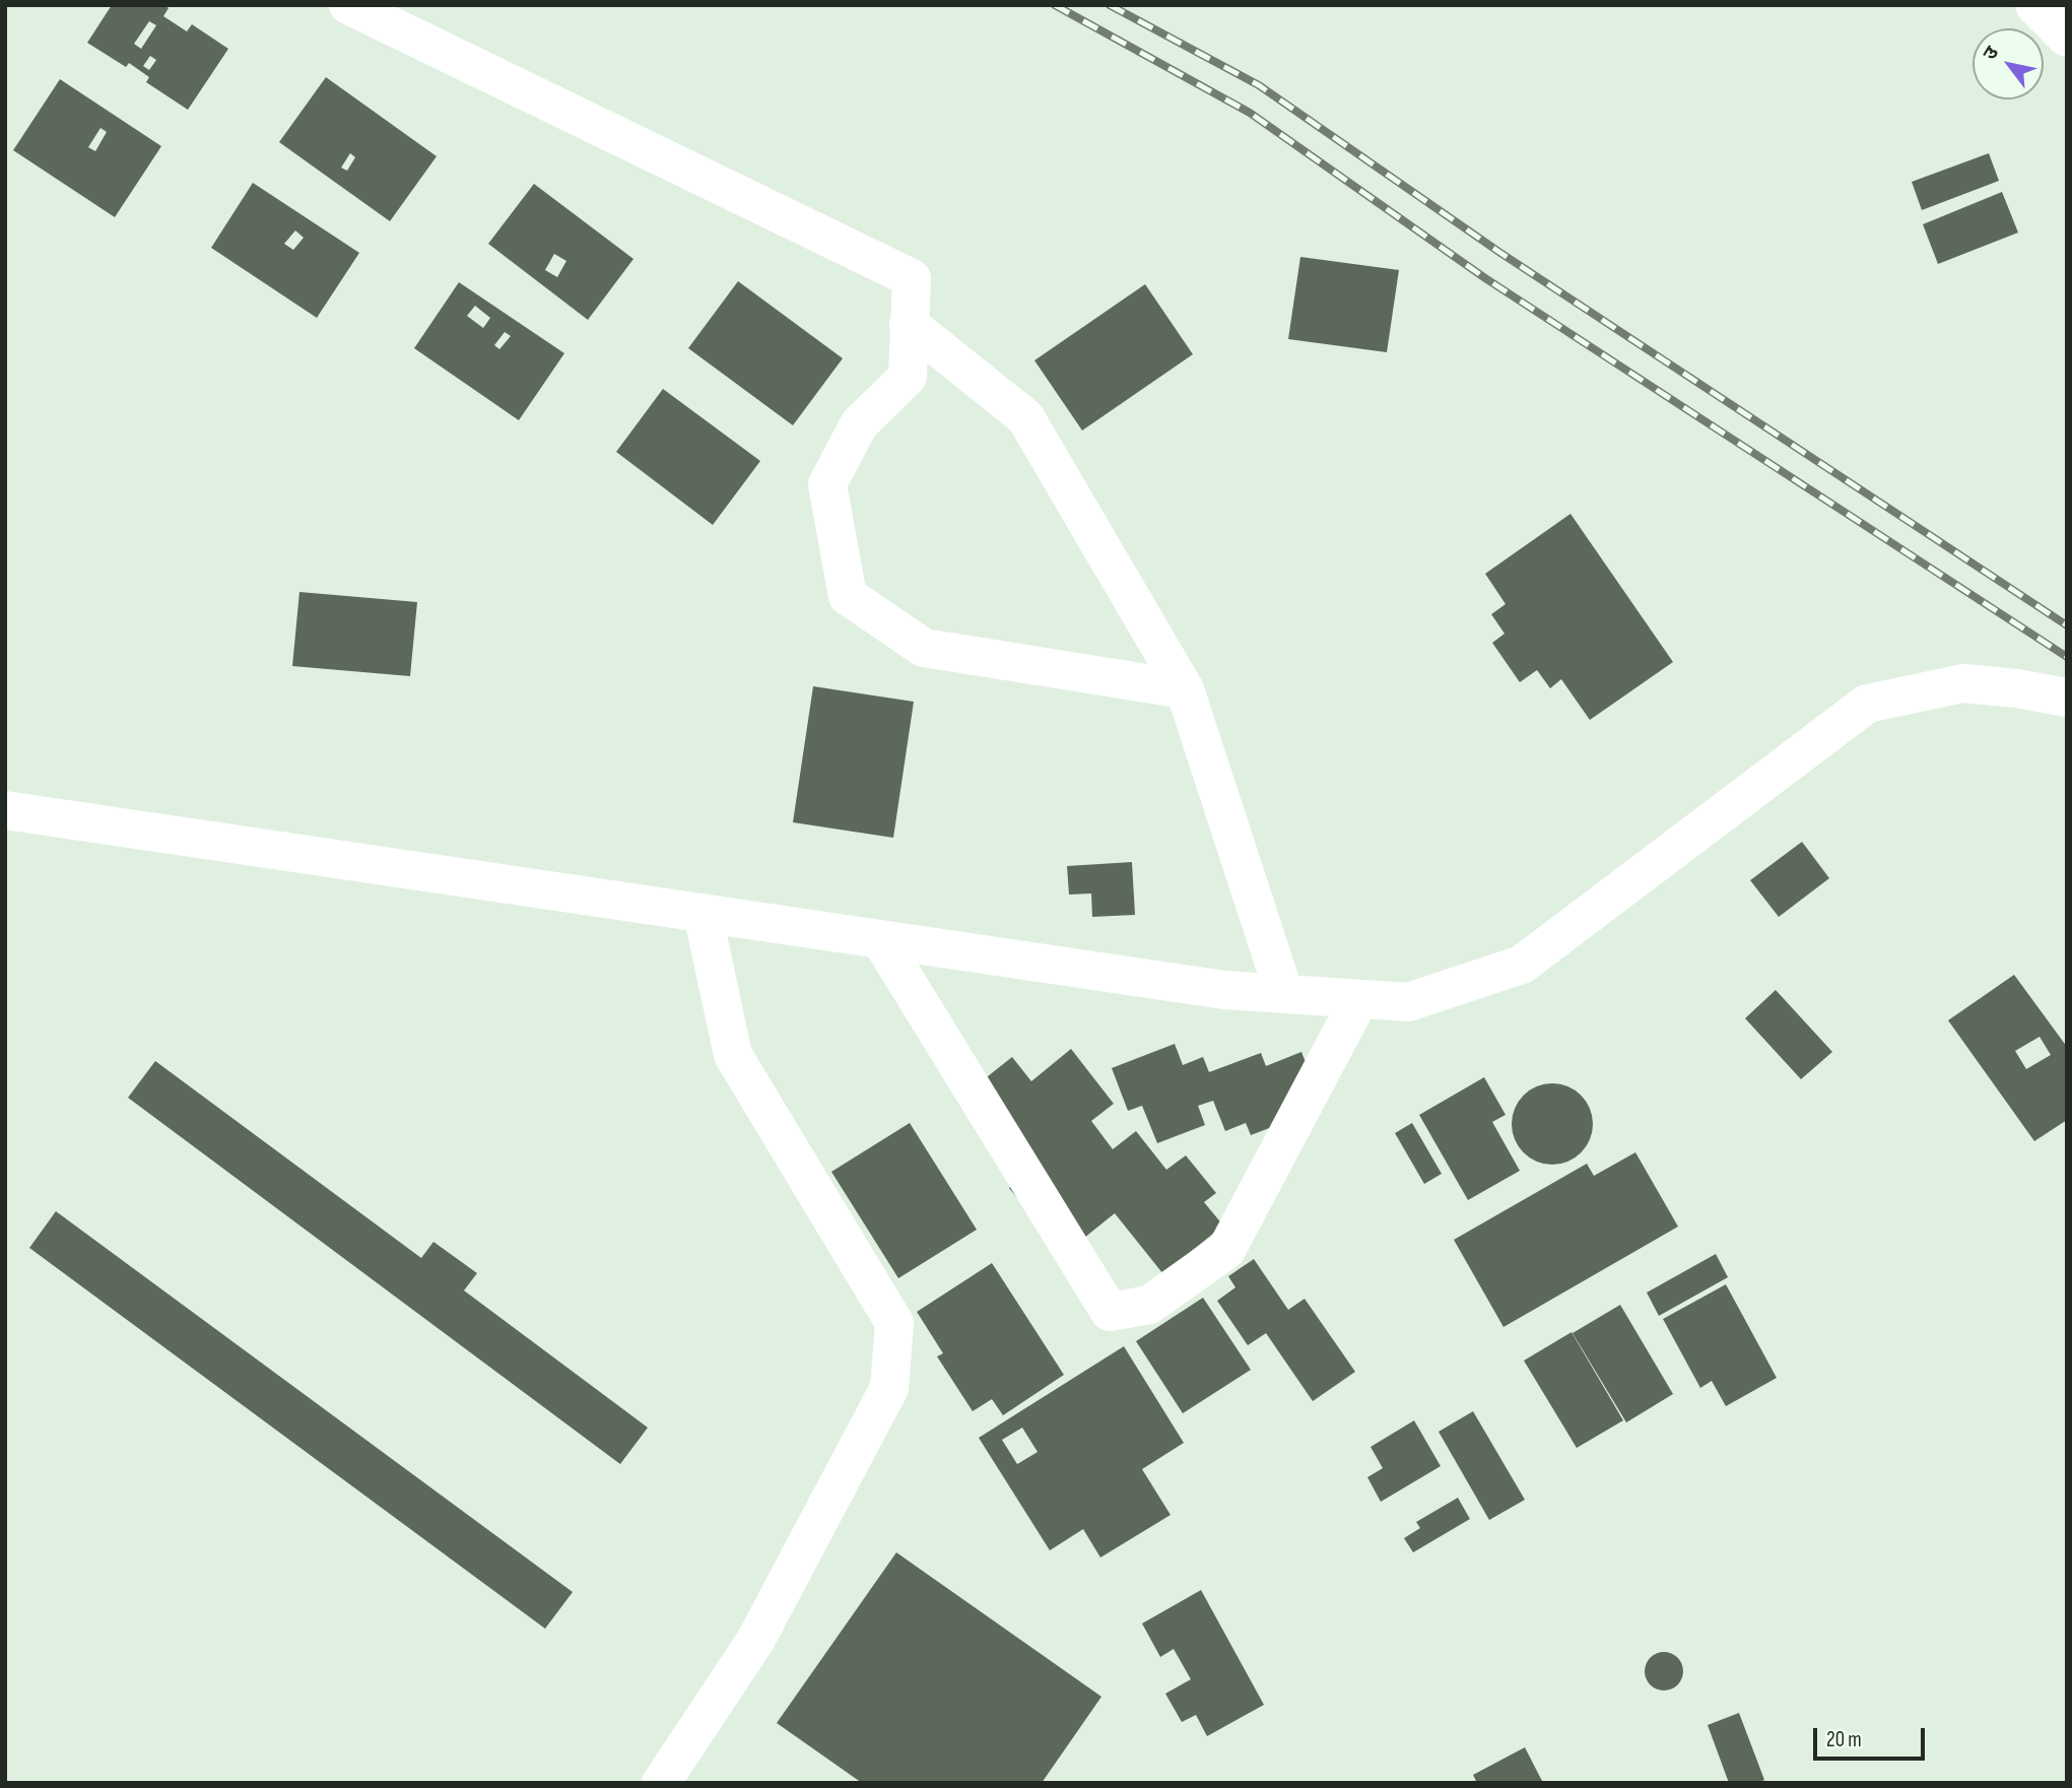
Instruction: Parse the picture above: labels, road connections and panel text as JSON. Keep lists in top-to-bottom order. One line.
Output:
{"scale_bar":"20 m","north":"top left"}
